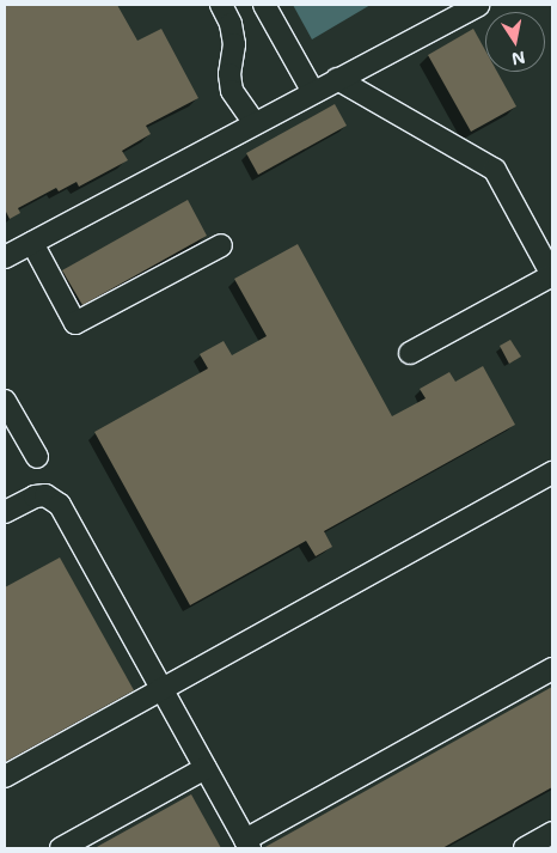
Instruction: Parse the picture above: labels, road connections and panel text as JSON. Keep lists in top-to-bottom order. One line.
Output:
{"north":"bottom"}
